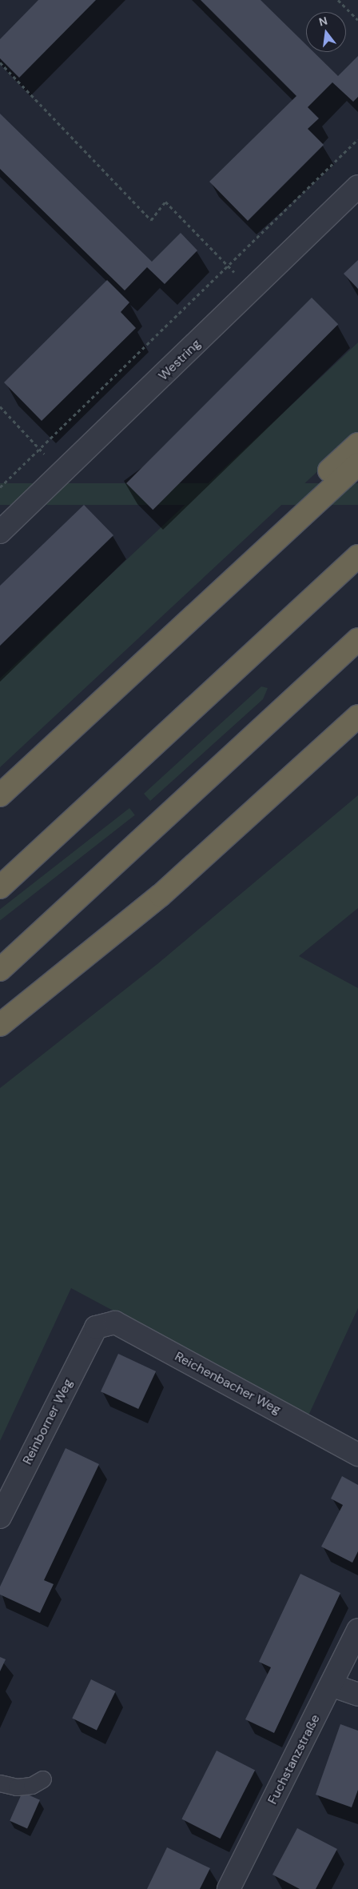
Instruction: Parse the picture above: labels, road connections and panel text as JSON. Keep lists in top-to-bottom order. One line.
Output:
{"streets":{"street":["Westring","Reichenbacher Weg","Reinborner Weg","Fuchstanzstraße"]},"crossings":[["Reichenbacher Weg","Reinborner Weg"]],"north":"top"}
